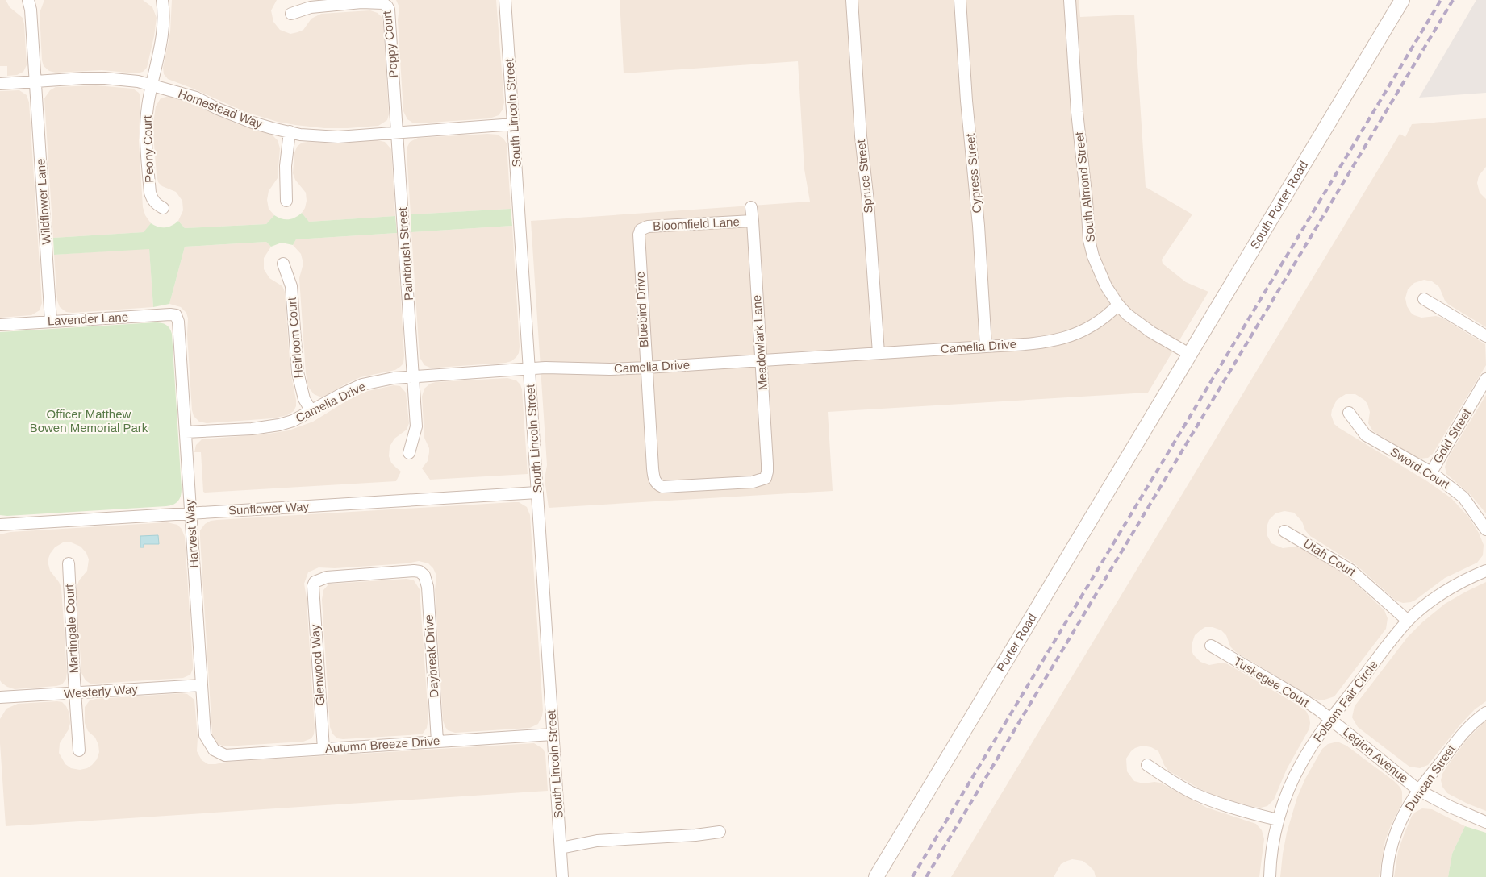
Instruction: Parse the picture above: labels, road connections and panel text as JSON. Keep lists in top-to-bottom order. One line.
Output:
{"streets":{"street":["Poppy Court","Homestead Way","South Lincoln Street","Peony Court","Cypress Street","Spruce Street","South Almond Street","Wildflower Lane","South Porter Road","Bloomfield Lane","Paintbrush Street","Bluebird Drive","Lavender Lane","Heirloom Court","Meadowlark Lane","Camelia Drive","Gold Street","Sword Court","Sunflower Way","Harvest Way","Utah Court","Martingale Court","Porter Road","Daybreak Drive","Glenwood Way","Tuskegee Court","Westerly Way","Folsom Fair Circle","Autumn Breeze Drive","Legion Avenue","Duncan Street"]},"crossings":[["Poppy Court","Homestead Way"],["Poppy Court","Paintbrush Street"],["Homestead Way","South Lincoln Street"],["Homestead Way","Peony Court"],["Homestead Way","Wildflower Lane"],["Homestead Way","Paintbrush Street"],["South Lincoln Street","Camelia Drive"],["South Lincoln Street","Sunflower Way"],["South Lincoln Street","Autumn Breeze Drive"],["Cypress Street","Camelia Drive"],["Spruce Street","Camelia Drive"],["South Almond Street","South Porter Road"],["South Almond Street","Camelia Drive"],["Wildflower Lane","Lavender Lane"],["South Porter Road","Porter Road"],["Bloomfield Lane","Bluebird Drive"],["Bloomfield Lane","Meadowlark Lane"],["Paintbrush Street","Camelia Drive"],["Bluebird Drive","Meadowlark Lane"],["Bluebird Drive","Camelia Drive"],["Lavender Lane","Harvest Way"],["Heirloom Court","Camelia Drive"],["Meadowlark Lane","Camelia Drive"],["Camelia Drive","Harvest Way"],["Gold Street","Sword Court"],["Sunflower Way","Harvest Way"],["Harvest Way","Westerly Way"],["Harvest Way","Autumn Breeze Drive"],["Utah Court","Folsom Fair Circle"],["Martingale Court","Westerly Way"],["Daybreak Drive","Glenwood Way"],["Daybreak Drive","Autumn Breeze Drive"],["Glenwood Way","Autumn Breeze Drive"],["Tuskegee Court","Folsom Fair Circle"],["Tuskegee Court","Legion Avenue"],["Folsom Fair Circle","Legion Avenue"],["Legion Avenue","Duncan Street"]],"parks":["Officer Matthew Bowen Memorial Park"]}
